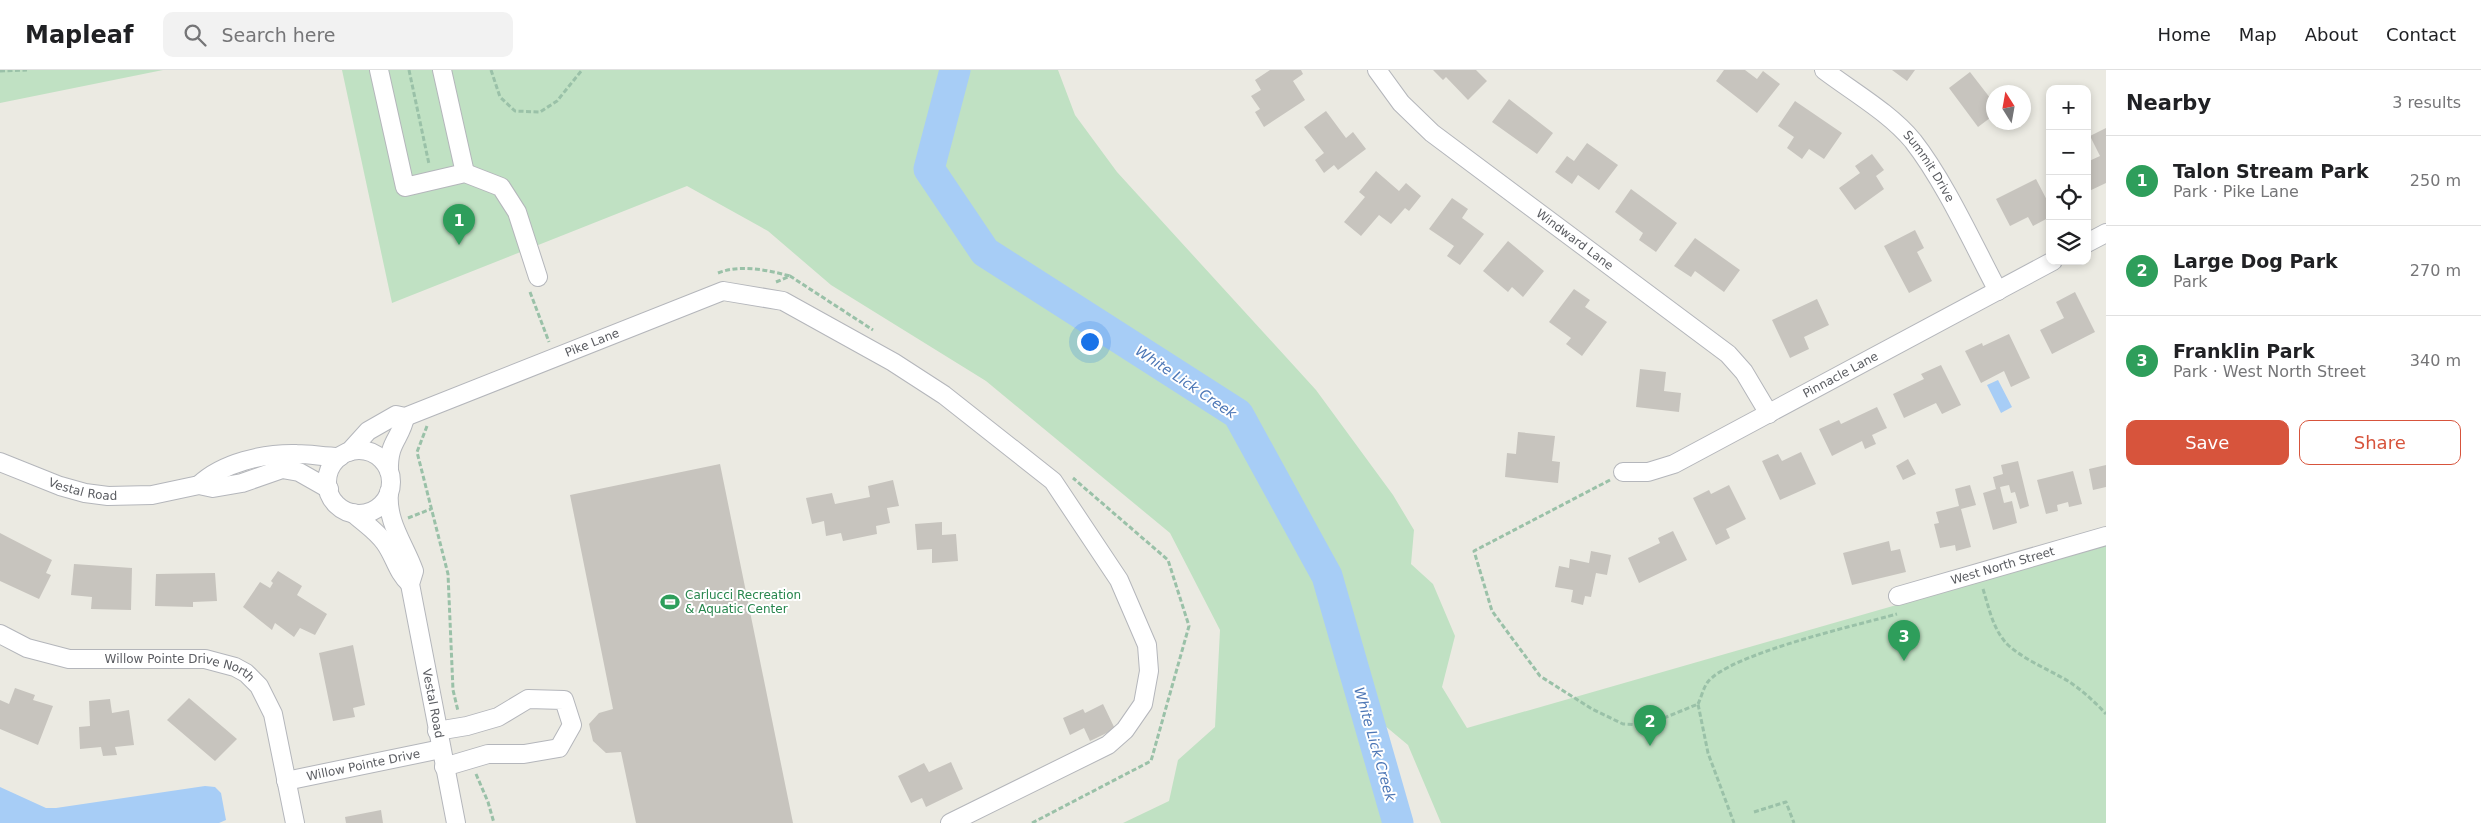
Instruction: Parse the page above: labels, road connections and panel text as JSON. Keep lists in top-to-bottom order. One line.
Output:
{"streets":{"street":["Summit Drive","Windward Lane","Pike Lane","Pinnacle Lane","Vestal Road","West North Street","Willow Pointe Drive North","Willow Pointe Drive"]},"crossings":[["Summit Drive","Pinnacle Lane"],["Windward Lane","Pinnacle Lane"],["Pike Lane","Vestal Road"],["Vestal Road","Willow Pointe Drive"],["Willow Pointe Drive North","Willow Pointe Drive"]],"water":["White Lick Creek"],"places":{"sports":["Carlucci Recreation & Aquatic Center"]},"north":"top","page":{"header":"Mapleaf","search":"Search here","nav":["Home","Map","About","Contact"],"heading":["Nearby","3 results"],"map_buttons":["+","−"],"list":[{"mark":"1","name":"Talon Stream Park","note":"Park · Pike Lane","value":"250 m"},{"mark":"2","name":"Large Dog Park","note":"Park","value":"270 m"},{"mark":"3","name":"Franklin Park","note":"Park · West North Street","value":"340 m"}],"pins":["1","3","2"],"buttons":["Save","Share"]}}
